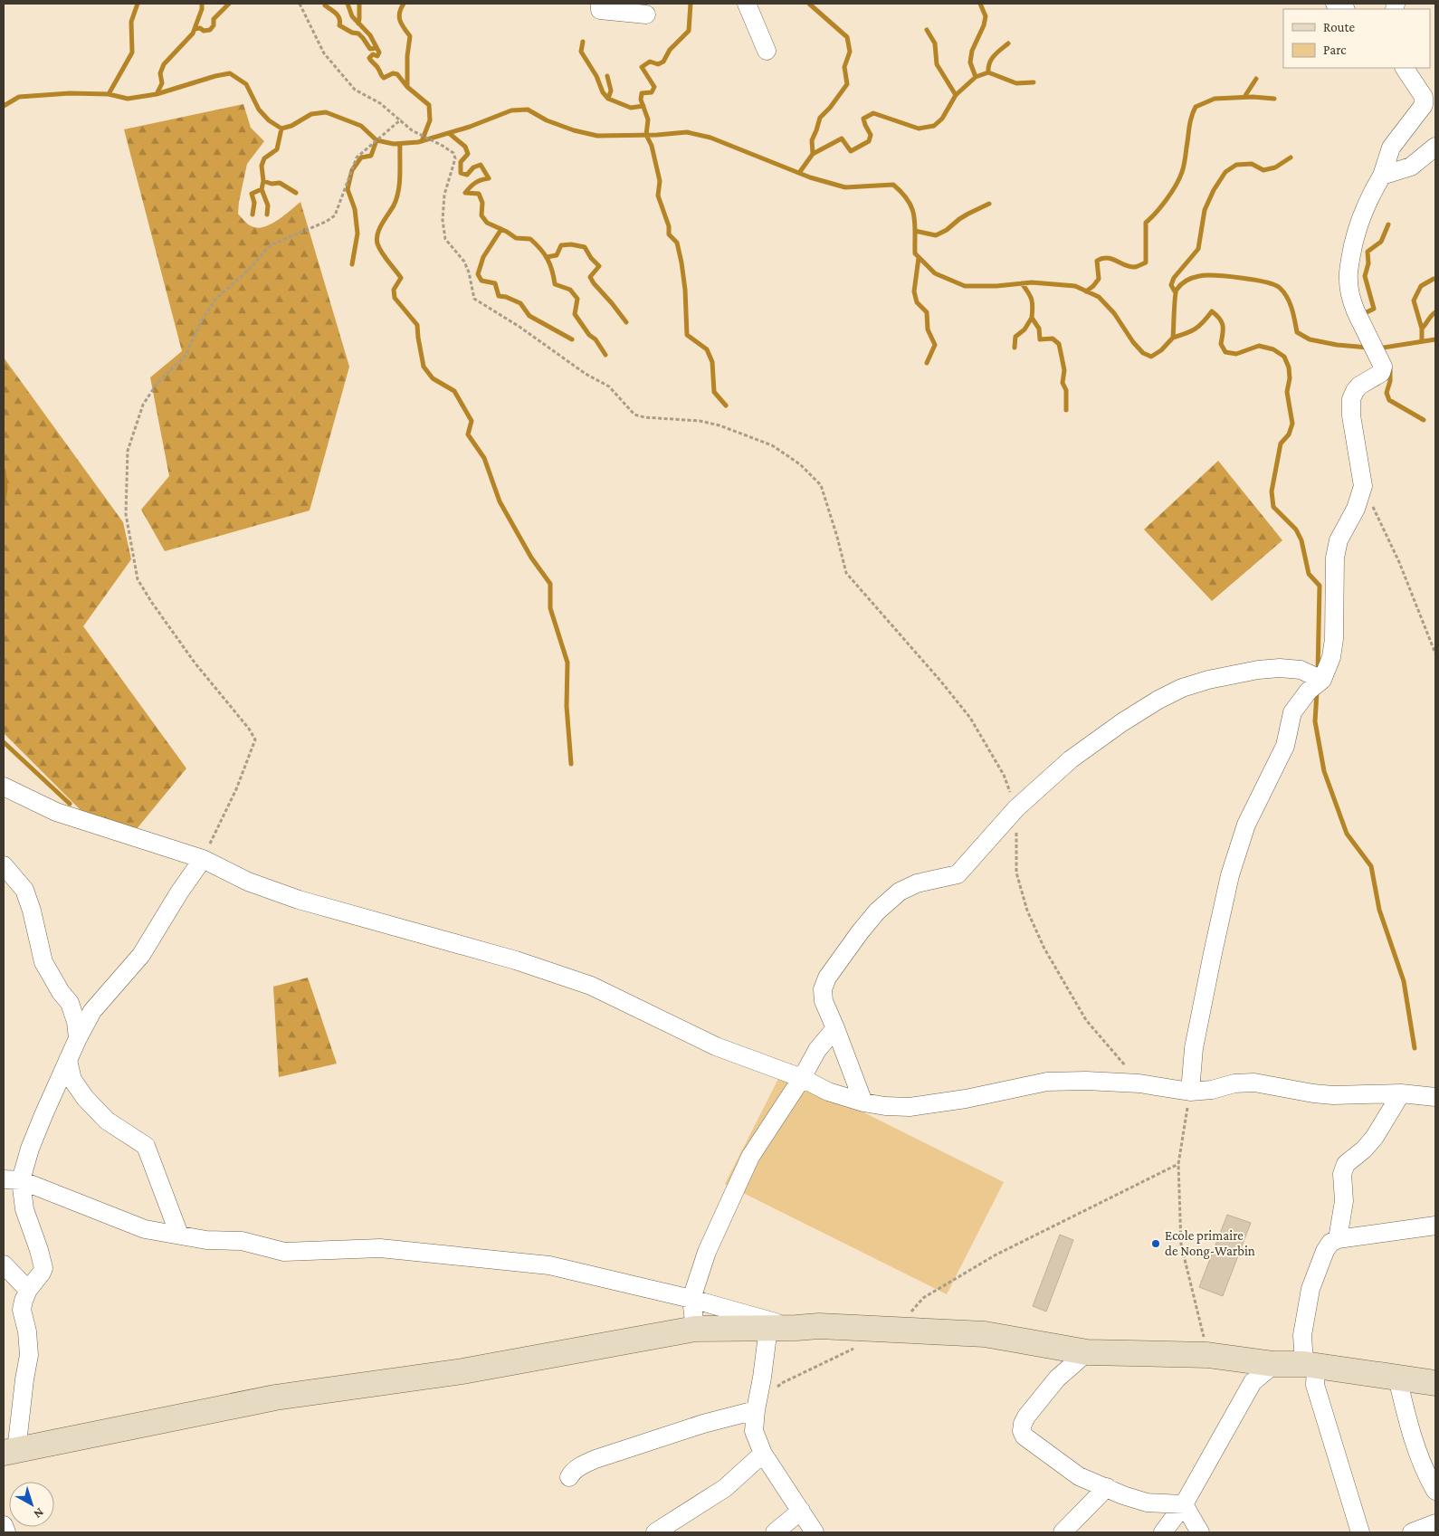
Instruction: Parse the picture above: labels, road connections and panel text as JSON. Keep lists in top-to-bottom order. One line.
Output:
{"places":["Ecole primaire de Nong-Warbin"],"legend":["Route","Parc"],"north":"bottom right"}
